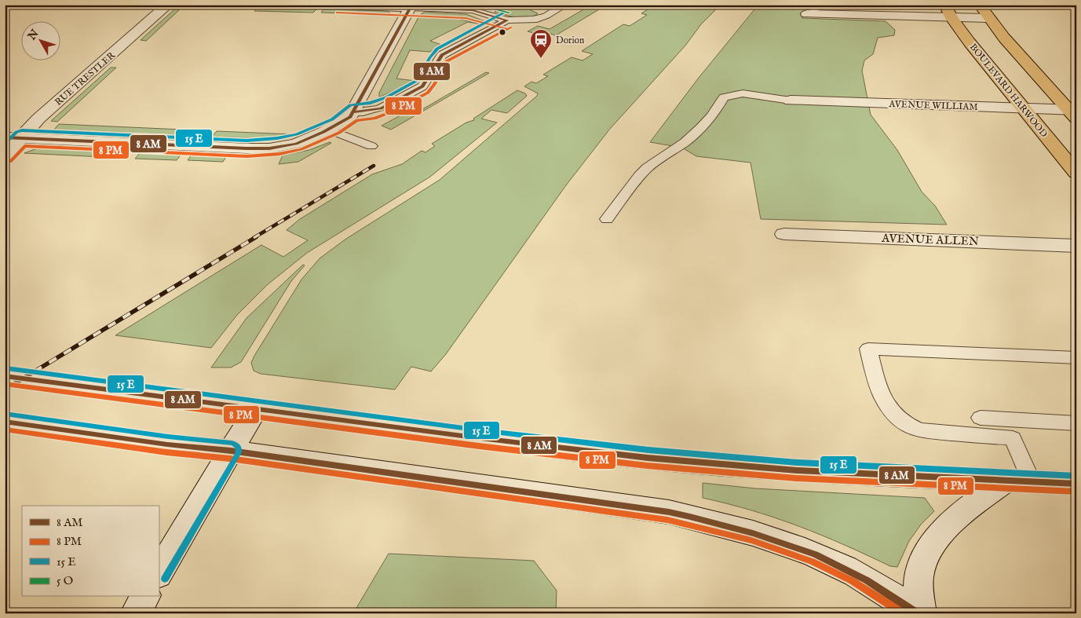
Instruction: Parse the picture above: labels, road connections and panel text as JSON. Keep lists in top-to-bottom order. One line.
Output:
{"streets":{"highway":["BOULEVARD HARWOOD"],"street":["RUE TRESTLER","AVENUE WILLIAM","AVENUE ALLEN"]},"crossings":[["BOULEVARD HARWOOD","AVENUE WILLIAM"]],"places":{"station":["Dorion"]},"legend":["8 AM","8 PM","15 E","5 O"],"north":"top left"}
